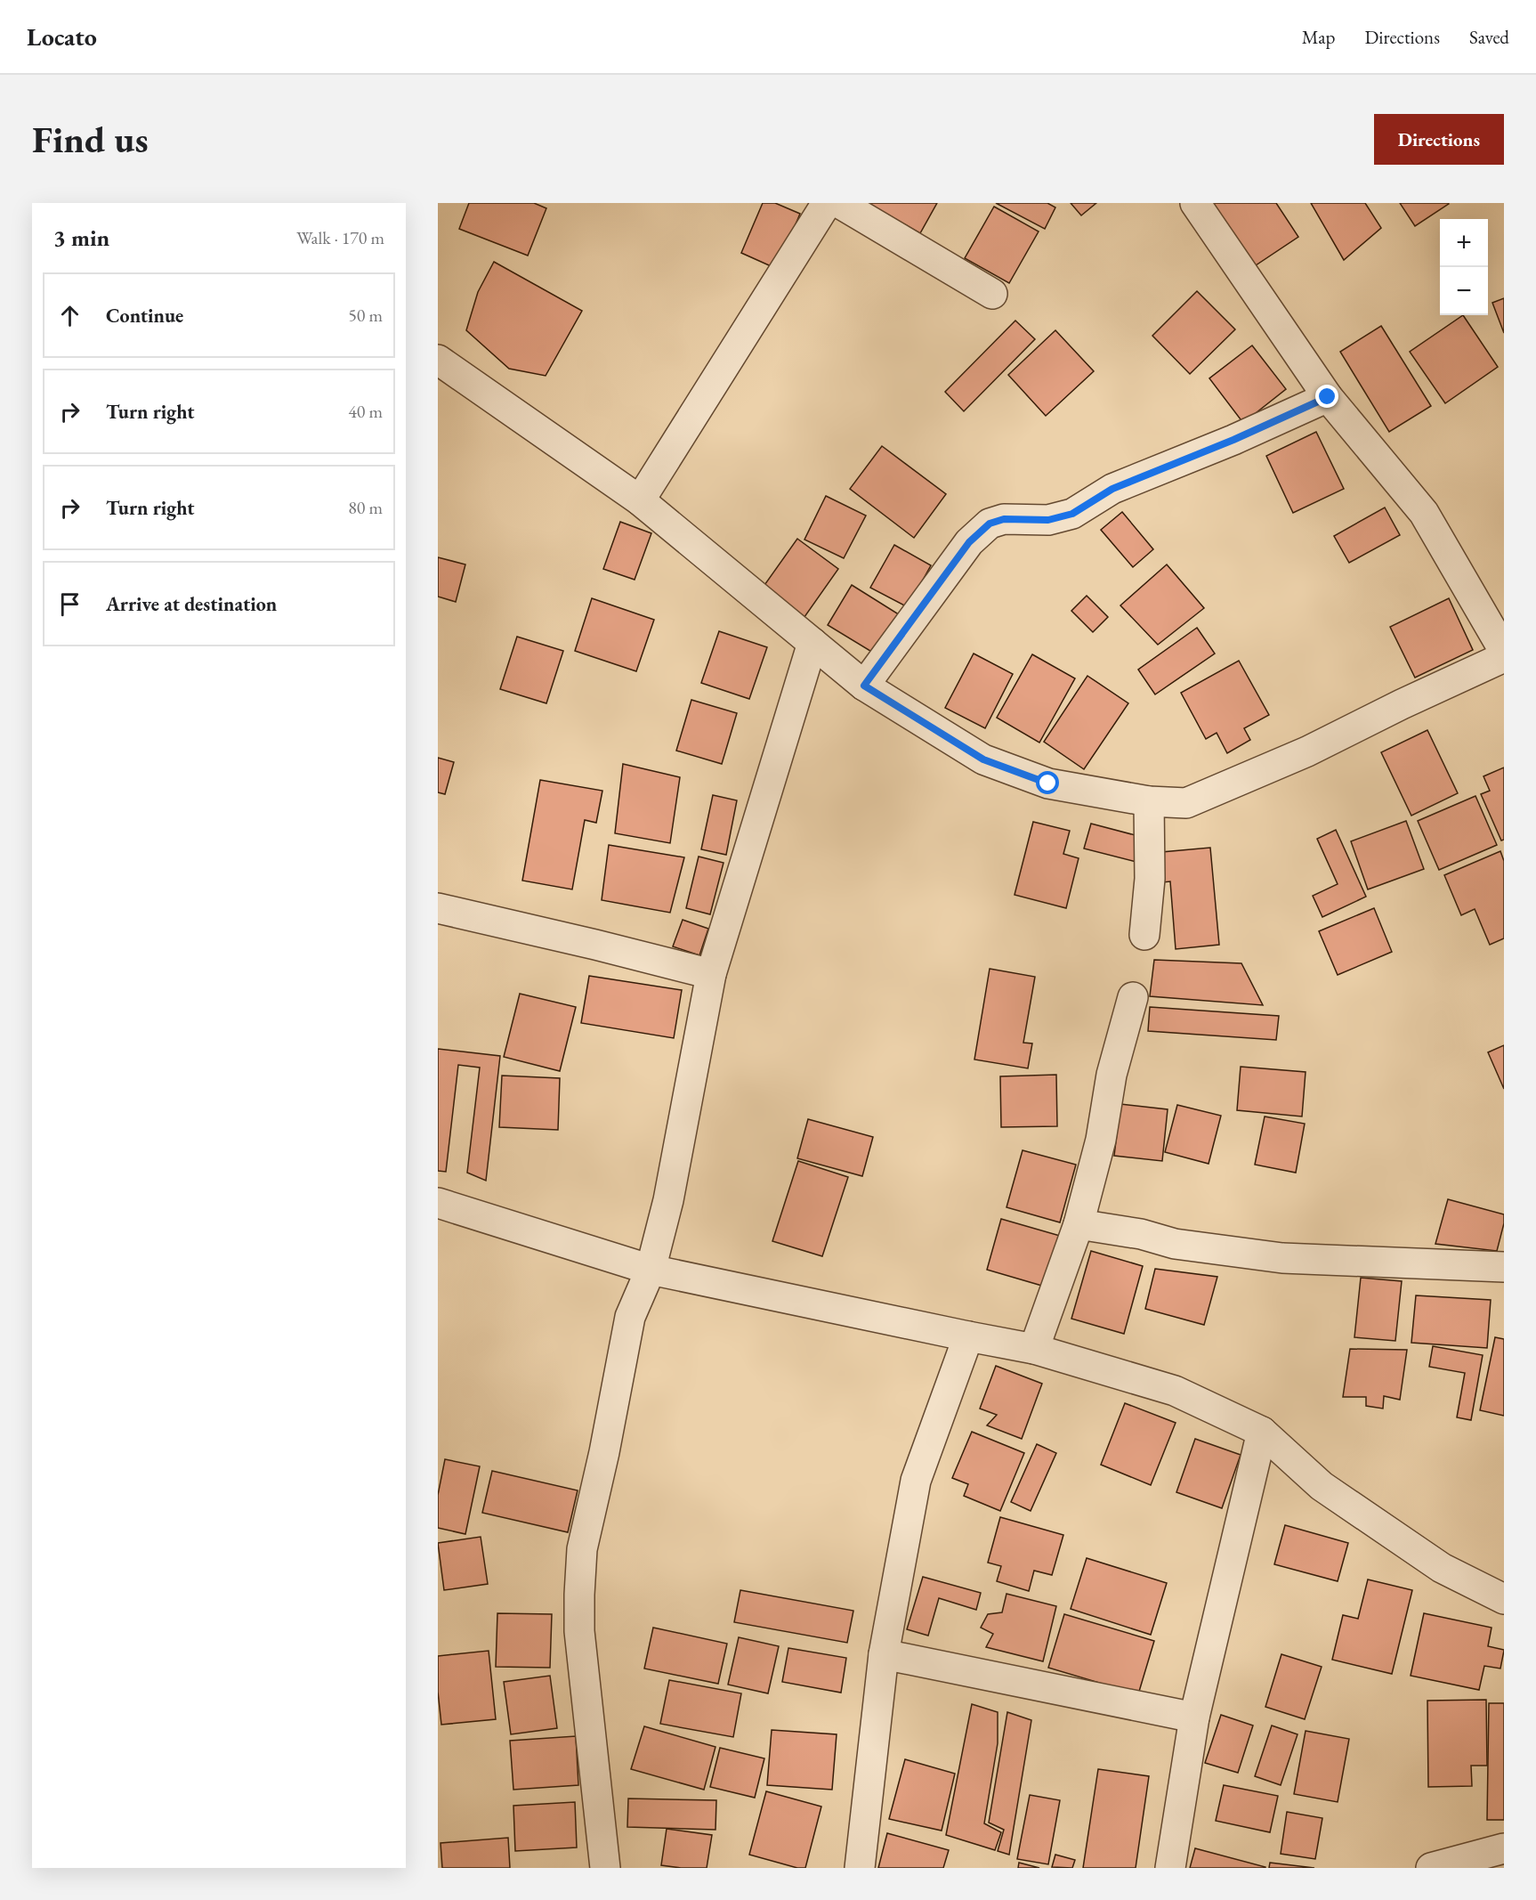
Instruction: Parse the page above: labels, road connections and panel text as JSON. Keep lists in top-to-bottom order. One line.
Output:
{"page":{"header":"Locato","nav":["Map","Directions","Saved"],"buttons":"Directions","title":"Find us","heading":["3 min","Walk · 170 m"],"map_buttons":["+","−"],"list":[["Continue","50 m"],["Turn right","40 m"],["Turn right","80 m"],"Arrive at destination"]}}
